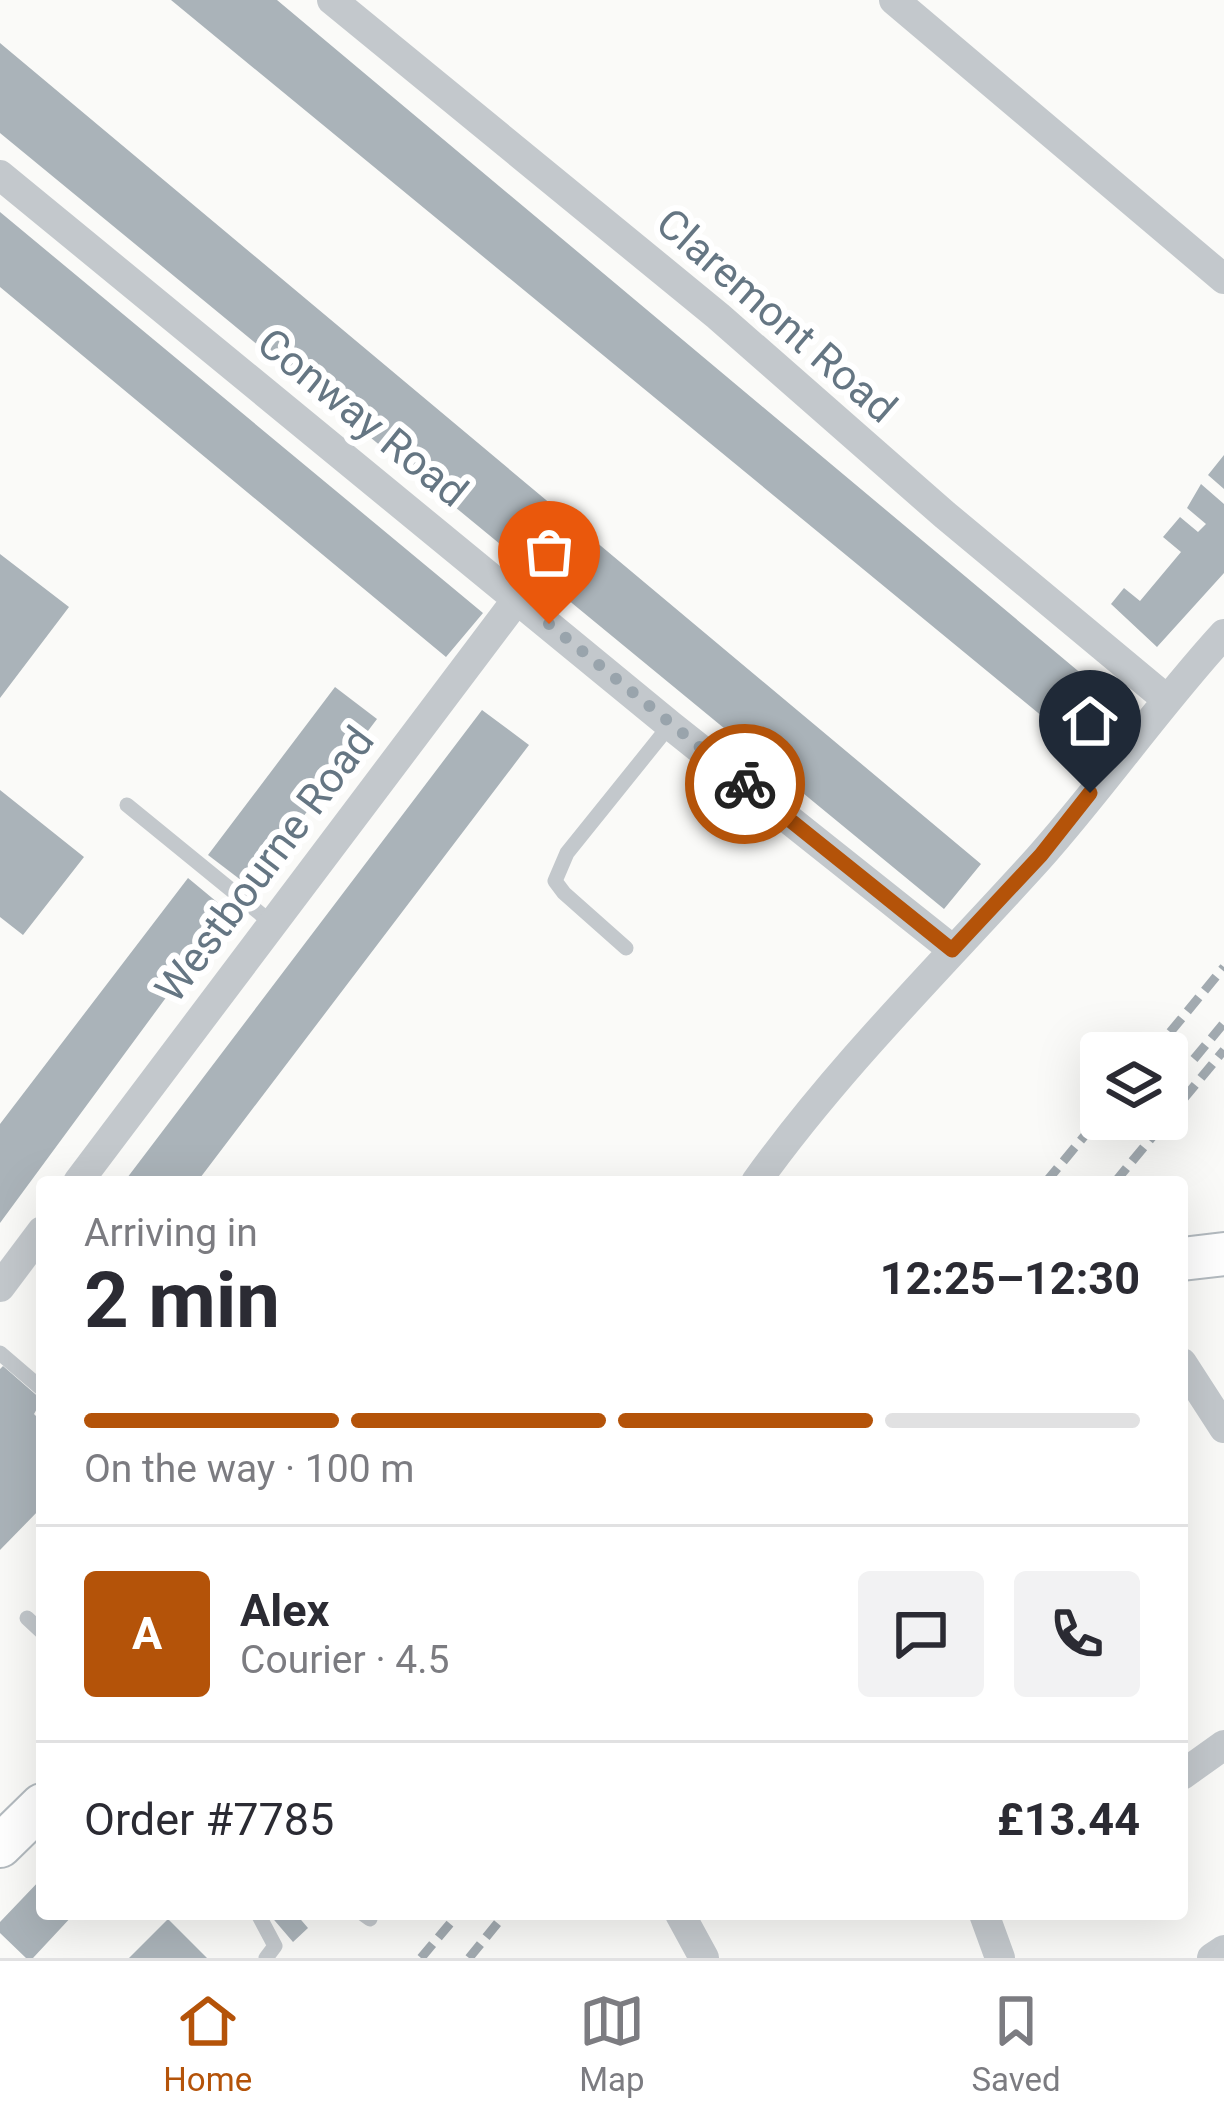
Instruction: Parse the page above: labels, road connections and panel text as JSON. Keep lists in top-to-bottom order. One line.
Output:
{"streets":{"street":["Claremont Road","Conway Road","Westbourne Road"]},"crossings":[["Conway Road","Westbourne Road"]],"page":{"heading":["2 min","Arriving in","12:25–12:30"],"panel":["Alex","Courier · 4.5","Order #7785","£13.44"],"bar":"On the way · 100 m","round":"A","tabs":["Home","Map","Saved"]}}
